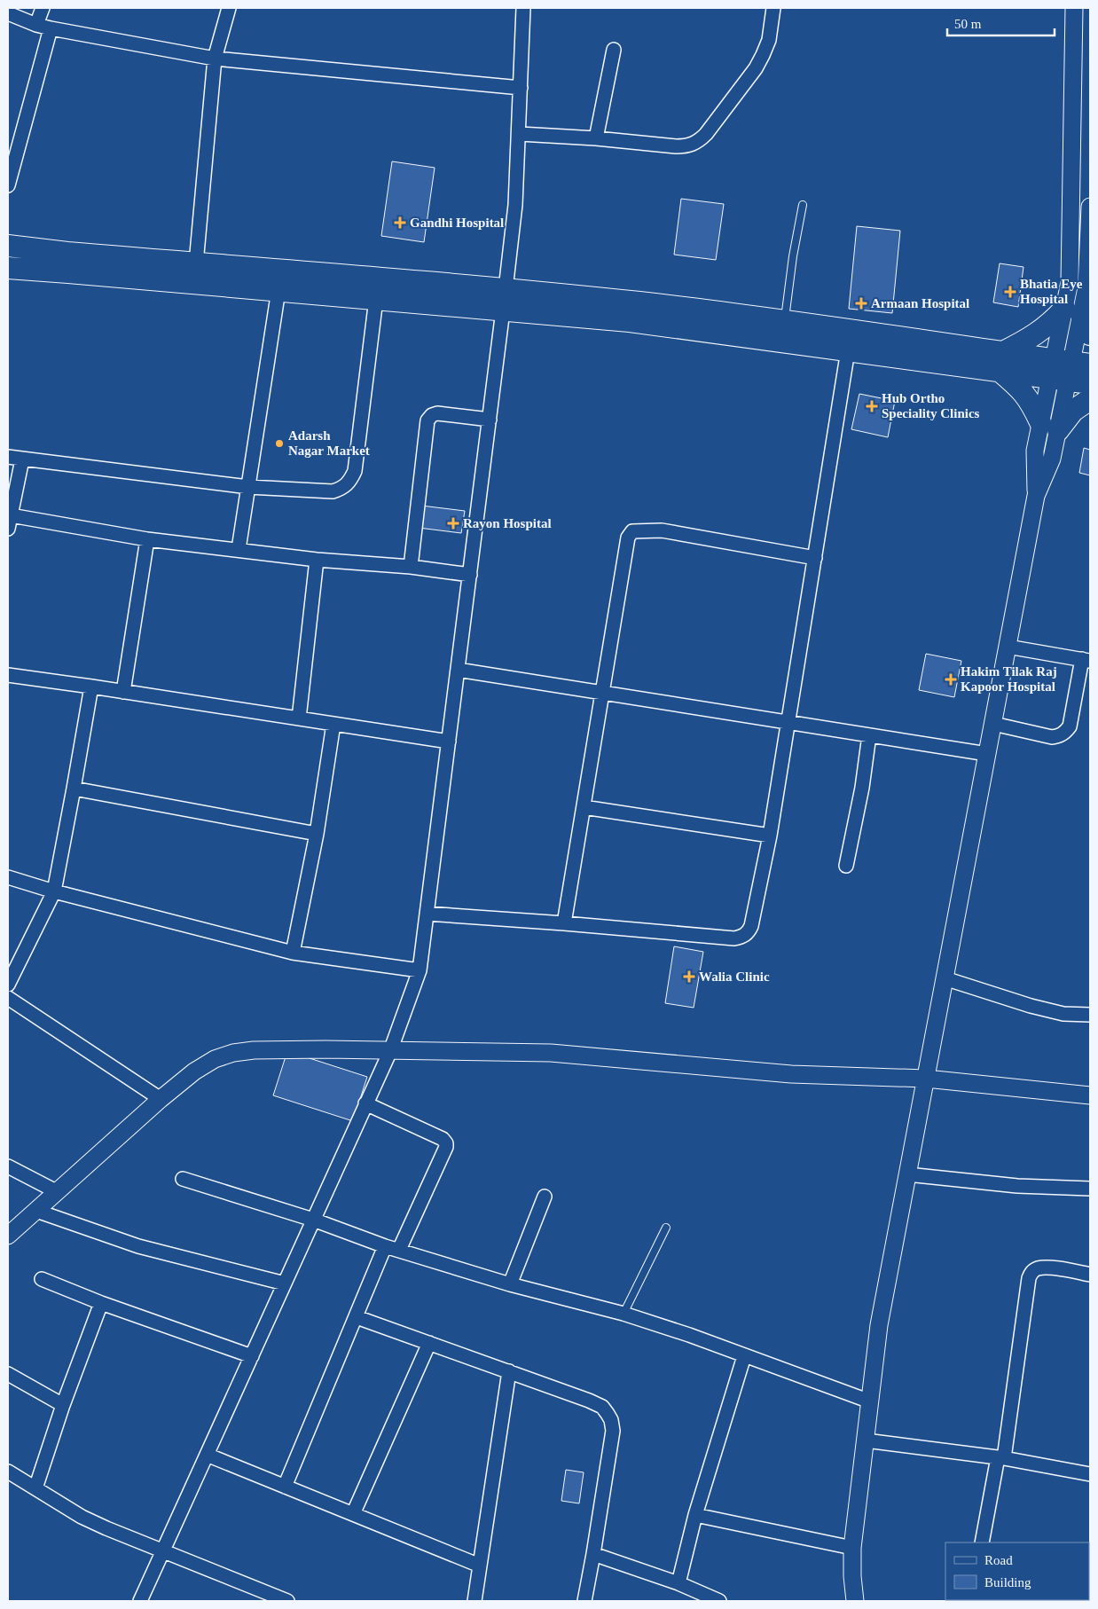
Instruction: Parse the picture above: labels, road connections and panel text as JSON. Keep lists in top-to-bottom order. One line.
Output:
{"places":{"health":["Gandhi Hospital","Bhatia Eye Hospital","Armaan Hospital","Hub Ortho Speciality Clinics","Rayon Hospital","Hakim Tilak Raj Kapoor Hospital","Walia Clinic"],"other":["Adarsh Nagar Market"]},"legend":["Road","Building"],"scale_bar":"50 m"}
